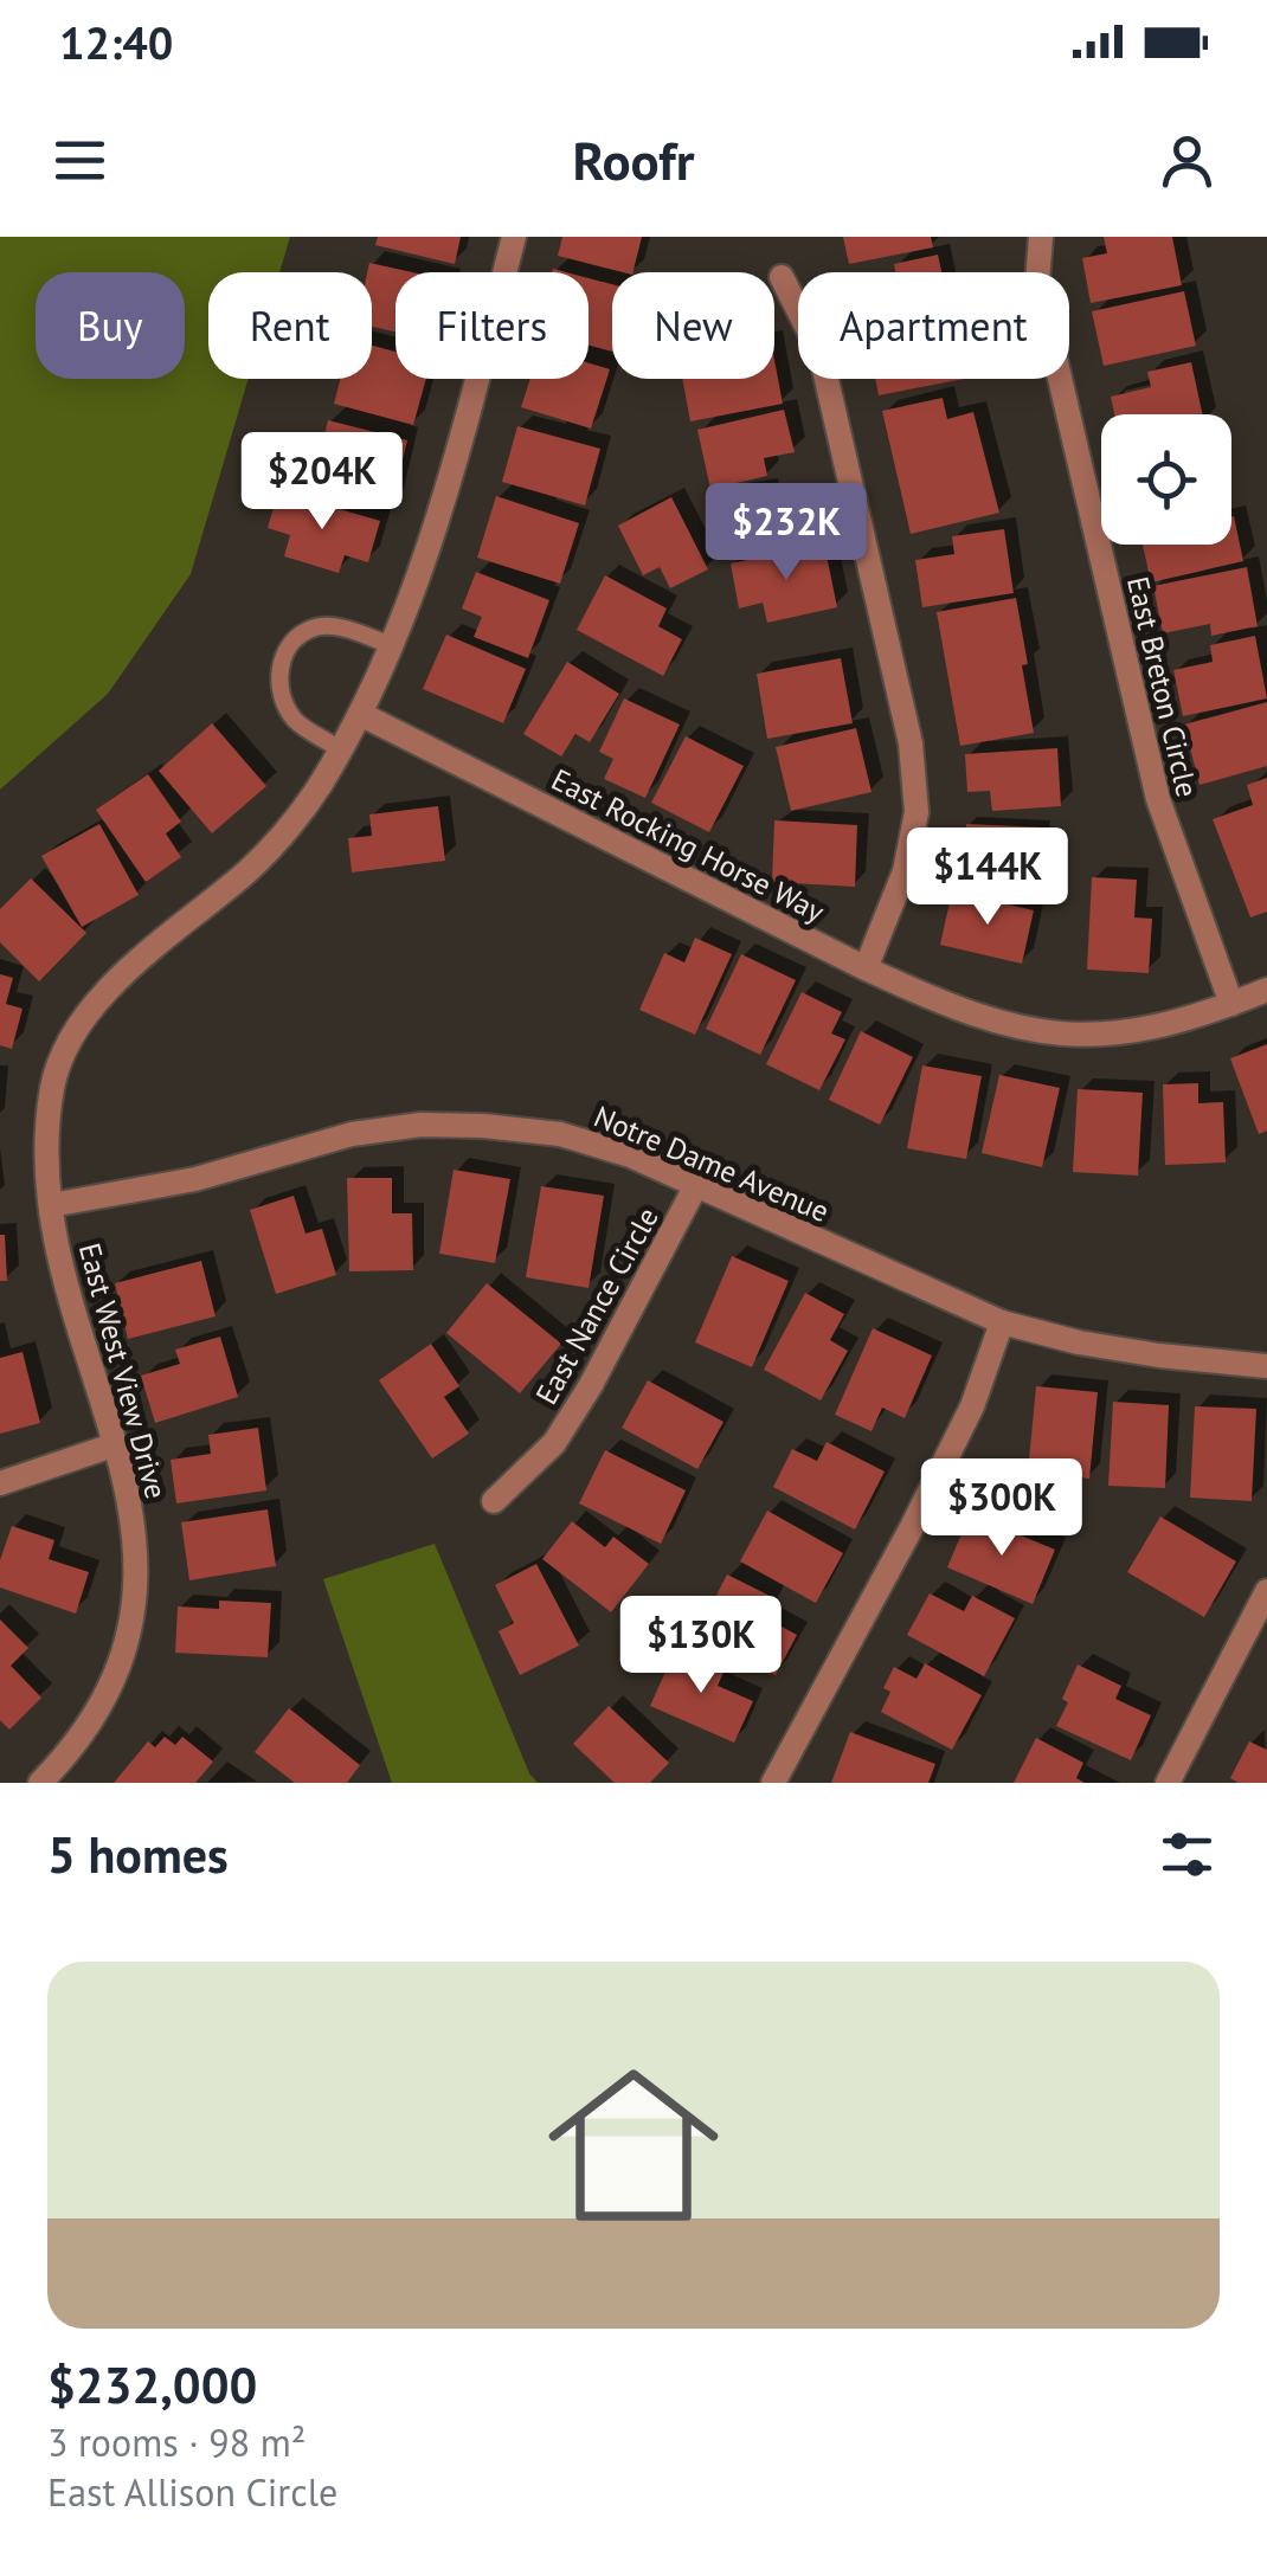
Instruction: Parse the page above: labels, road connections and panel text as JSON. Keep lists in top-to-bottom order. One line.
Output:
{"streets":{"street":["East Breton Circle","East Rocking Horse Way","Notre Dame Avenue","East Nance Circle","East West View Drive"]},"crossings":[["East Breton Circle","East Rocking Horse Way"],["East Rocking Horse Way","East West View Drive"],["Notre Dame Avenue","East Nance Circle"],["Notre Dame Avenue","East West View Drive"]],"page":{"status":"12:40","header":"Roofr","chip":["Buy","Rent","Filters","New","Apartment"],"price":["$204K","$232K","$144K","$300K","$130K"],"heading":"5 homes","list":[{"name":"$232,000","note":"3 rooms · 98 m² · East Allison Circle"}]}}
